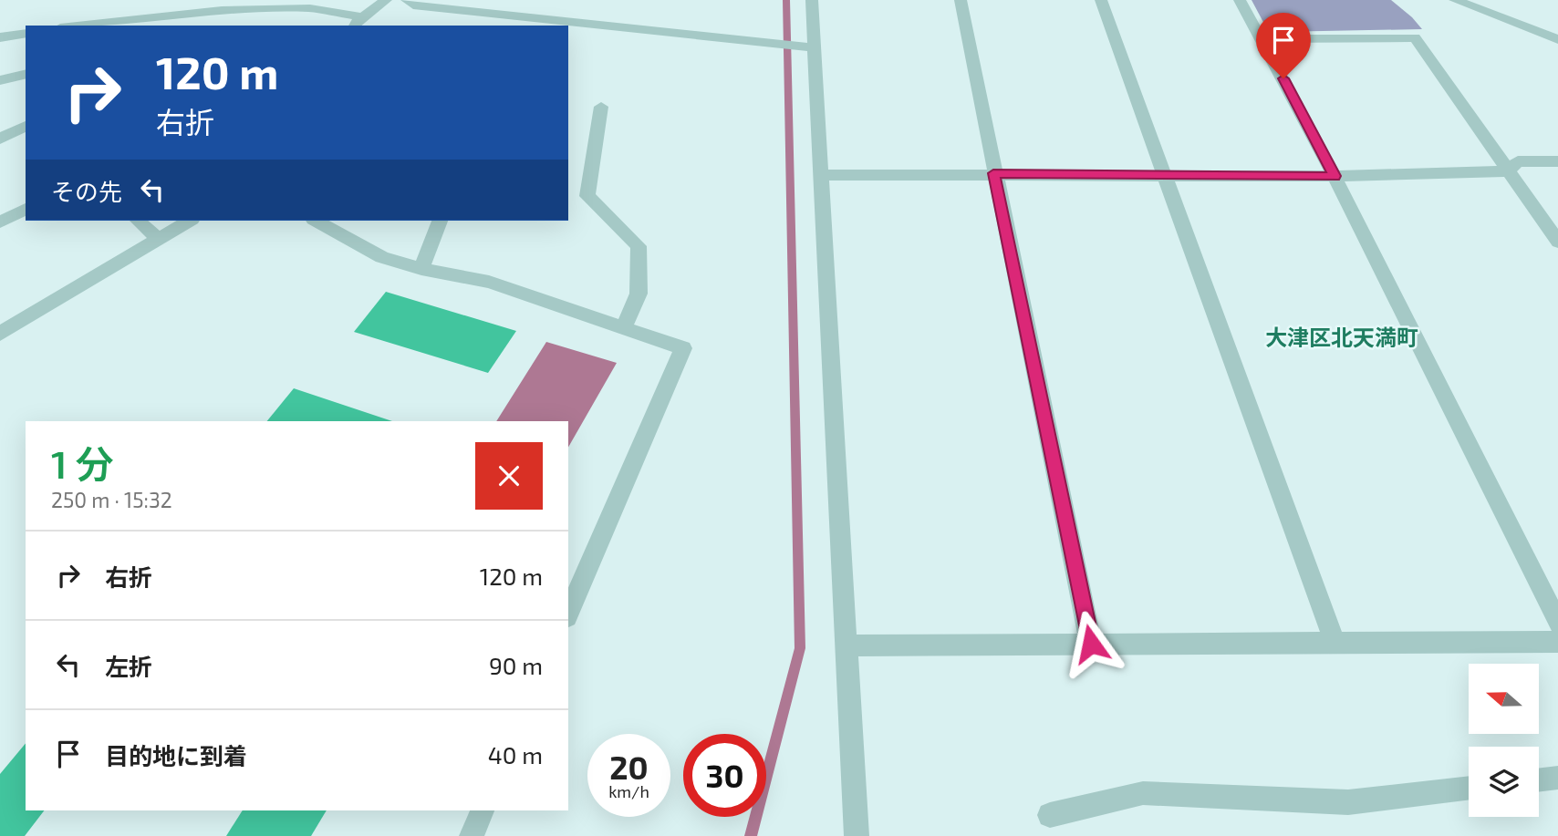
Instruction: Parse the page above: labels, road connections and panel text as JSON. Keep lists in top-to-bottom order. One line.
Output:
{"districts":["大津区北天満町"],"north":"left","page":{"turn":["120 m","右折"],"then":"その先","heading":["1 分","250 m · 15:32"],"list":[{"name":"右折","value":"120 m"},{"name":"左折","value":"90 m"},{"name":"目的地に到着","value":"40 m"}],"speed":"20 km/h","limit":"30"}}
